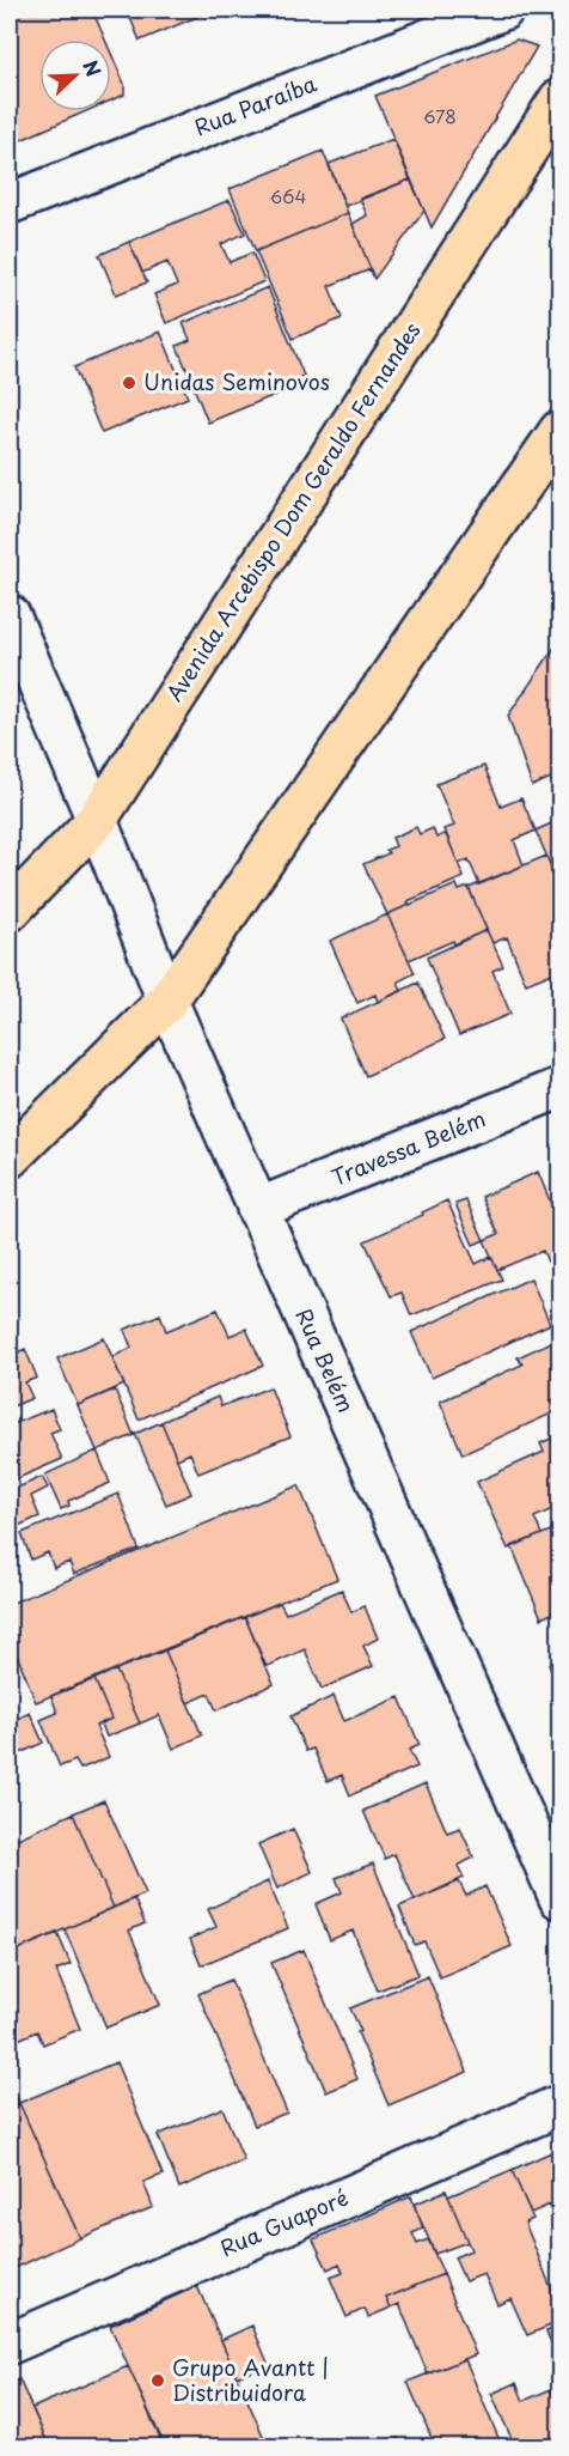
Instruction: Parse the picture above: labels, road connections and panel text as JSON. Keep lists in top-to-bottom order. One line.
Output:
{"streets":{"main road":["Avenida Arcebispo Dom Geraldo Fernandes"],"street":["Rua Paraíba","Travessa Belém","Rua Belém","Rua Guaporé"]},"crossings":[["Avenida Arcebispo Dom Geraldo Fernandes","Rua Belém"],["Travessa Belém","Rua Belém"]],"places":["Unidas Seminovos","Grupo Avantt | Distribuidora"],"house_numbers":["678","664"],"north":"top right"}
